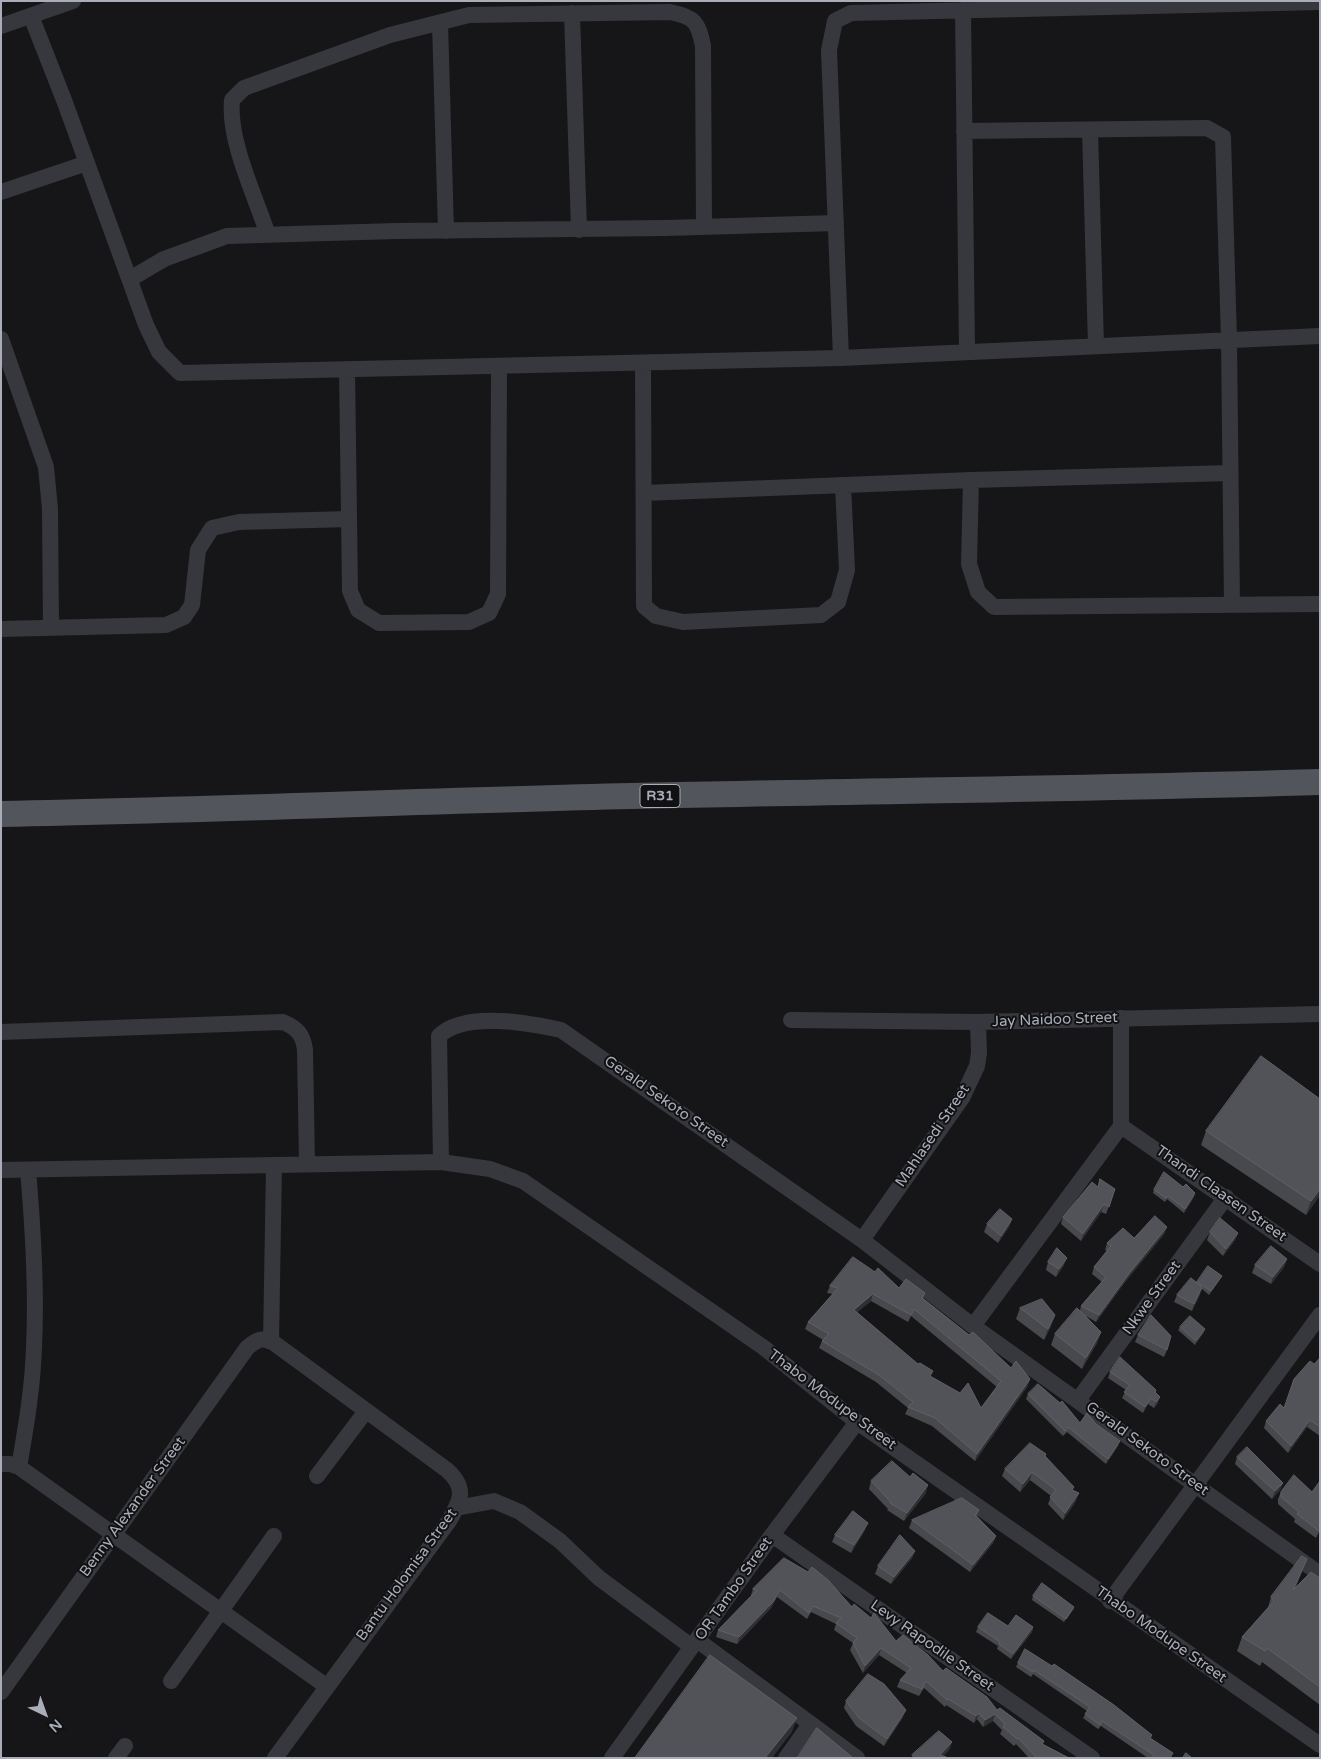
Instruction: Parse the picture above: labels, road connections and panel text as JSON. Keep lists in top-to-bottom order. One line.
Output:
{"streets":{"main road":["R31"],"street":["Jay Naidoo Street","Gerald Sekoto Street","Mahlasedi Street","Thandi Claasen Street","Nkwe Street","Thabo Modupe Street","Benny Alexander Street","Bantu Holomisa Street","OR Tambo Street","Levy Rapodile Street"]},"crossings":[["Jay Naidoo Street","Mahlasedi Street"],["Gerald Sekoto Street","Mahlasedi Street"],["Gerald Sekoto Street","Nkwe Street"],["Gerald Sekoto Street","Thabo Modupe Street"],["Thandi Claasen Street","Nkwe Street"],["Thabo Modupe Street","OR Tambo Street"],["Benny Alexander Street","Bantu Holomisa Street"],["OR Tambo Street","Levy Rapodile Street"]],"north":"bottom right"}
